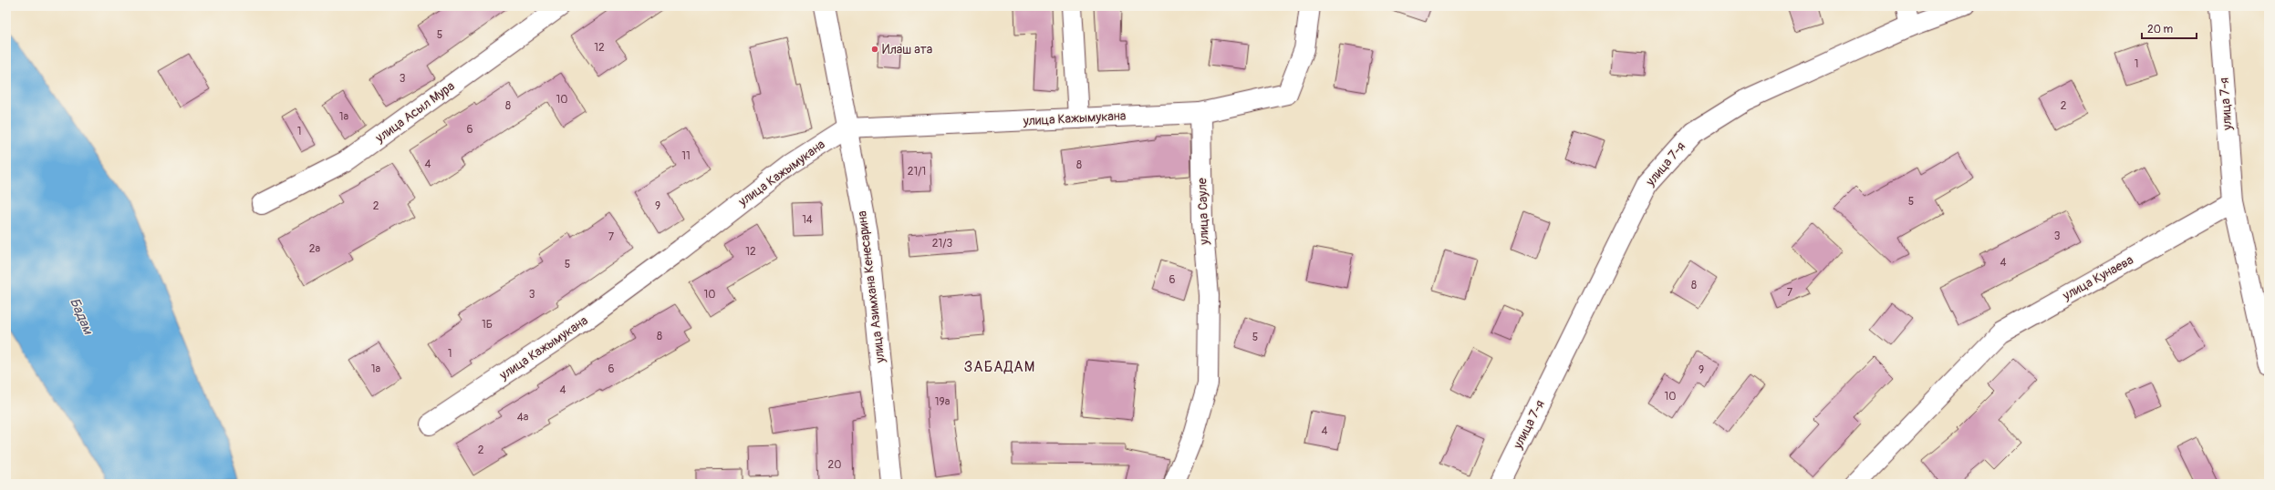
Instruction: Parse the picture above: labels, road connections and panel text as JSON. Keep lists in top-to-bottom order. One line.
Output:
{"streets":{"street":["улица 7-я","улица Асыл Мура","улица Кажымукана","улица Сауле","улица Кунаева","улица Азимхана Кенесарина"]},"crossings":[["улица 7-я","улица Кунаева"],["улица Кажымукана","улица Сауле"],["улица Кажымукана","улица Азимхана Кенесарина"]],"districts":["ЗАБАДАМ"],"water":["Бадам"],"places":["Илаш ата"],"house_numbers":["5","12","1","3","10","8","2","1а","6","1","11","4","8","21/1","5","2","9","14","3","7","21/3","2а","12","4","5","6","8","7","3","10","1Б","8","5","1","1а","6","9","4","10","19а","4а","4","2","20"],"scale_bar":"20 m"}
